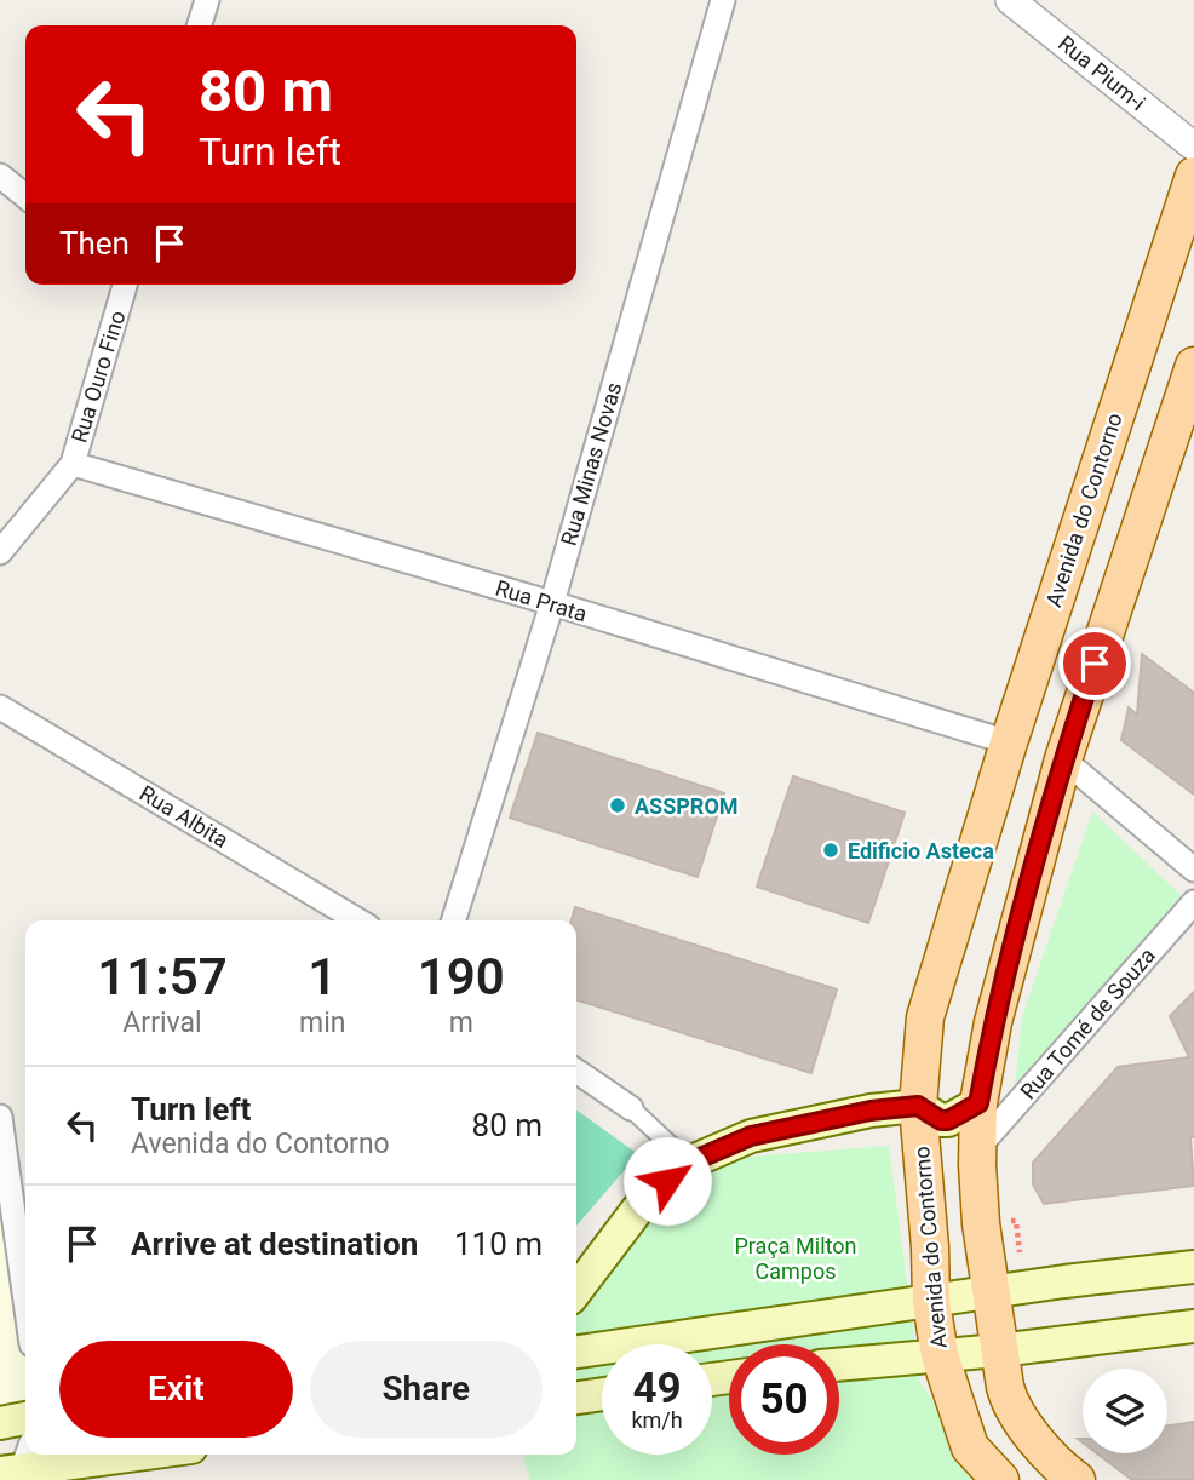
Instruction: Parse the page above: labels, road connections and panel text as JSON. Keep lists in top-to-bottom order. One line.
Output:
{"streets":{"main road":["Avenida do Contorno"],"street":["Rua Pium-i","Rua Ouro Fino","Rua Minas Novas","Rua Prata","Rua Albita","Rua Tomé de Souza"]},"crossings":[["Rua Ouro Fino","Rua Prata"],["Rua Minas Novas","Rua Prata"],["Avenida do Contorno","Rua Prata"]],"parks":["Praça Milton Campos"],"places":["ASSPROM","Edificio Asteca"],"page":{"turn":["80 m","Turn left"],"then":"Then","eta":["11:57","Arrival","1","min","190","m"],"list":[{"name":"Turn left","note":"Avenida do Contorno","value":"80 m"},{"name":"Arrive at destination","value":"110 m"}],"buttons":["Exit","Share"],"speed":"49 km/h","limit":"50"}}
